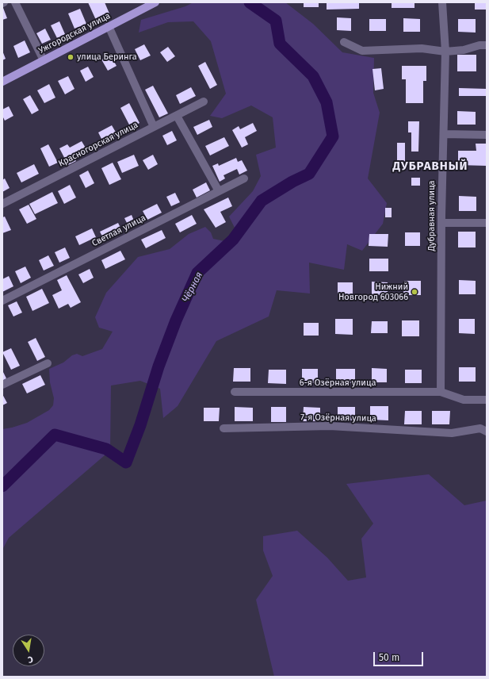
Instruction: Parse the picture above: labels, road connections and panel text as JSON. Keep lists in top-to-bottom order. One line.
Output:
{"streets":{"main road":["Ужгородская улица"],"street":["Красногорская улица","Дубравная улица","Светлая улица","6-я Озёрная улица","7-я Озёрная улица"]},"crossings":[["Дубравная улица","6-я Озёрная улица"]],"districts":["ДУБРАВНЫЙ"],"water":["Чёрная"],"places":["улица Беринга","Нижний Новгород 603066"],"scale_bar":"50 m","north":"bottom"}
